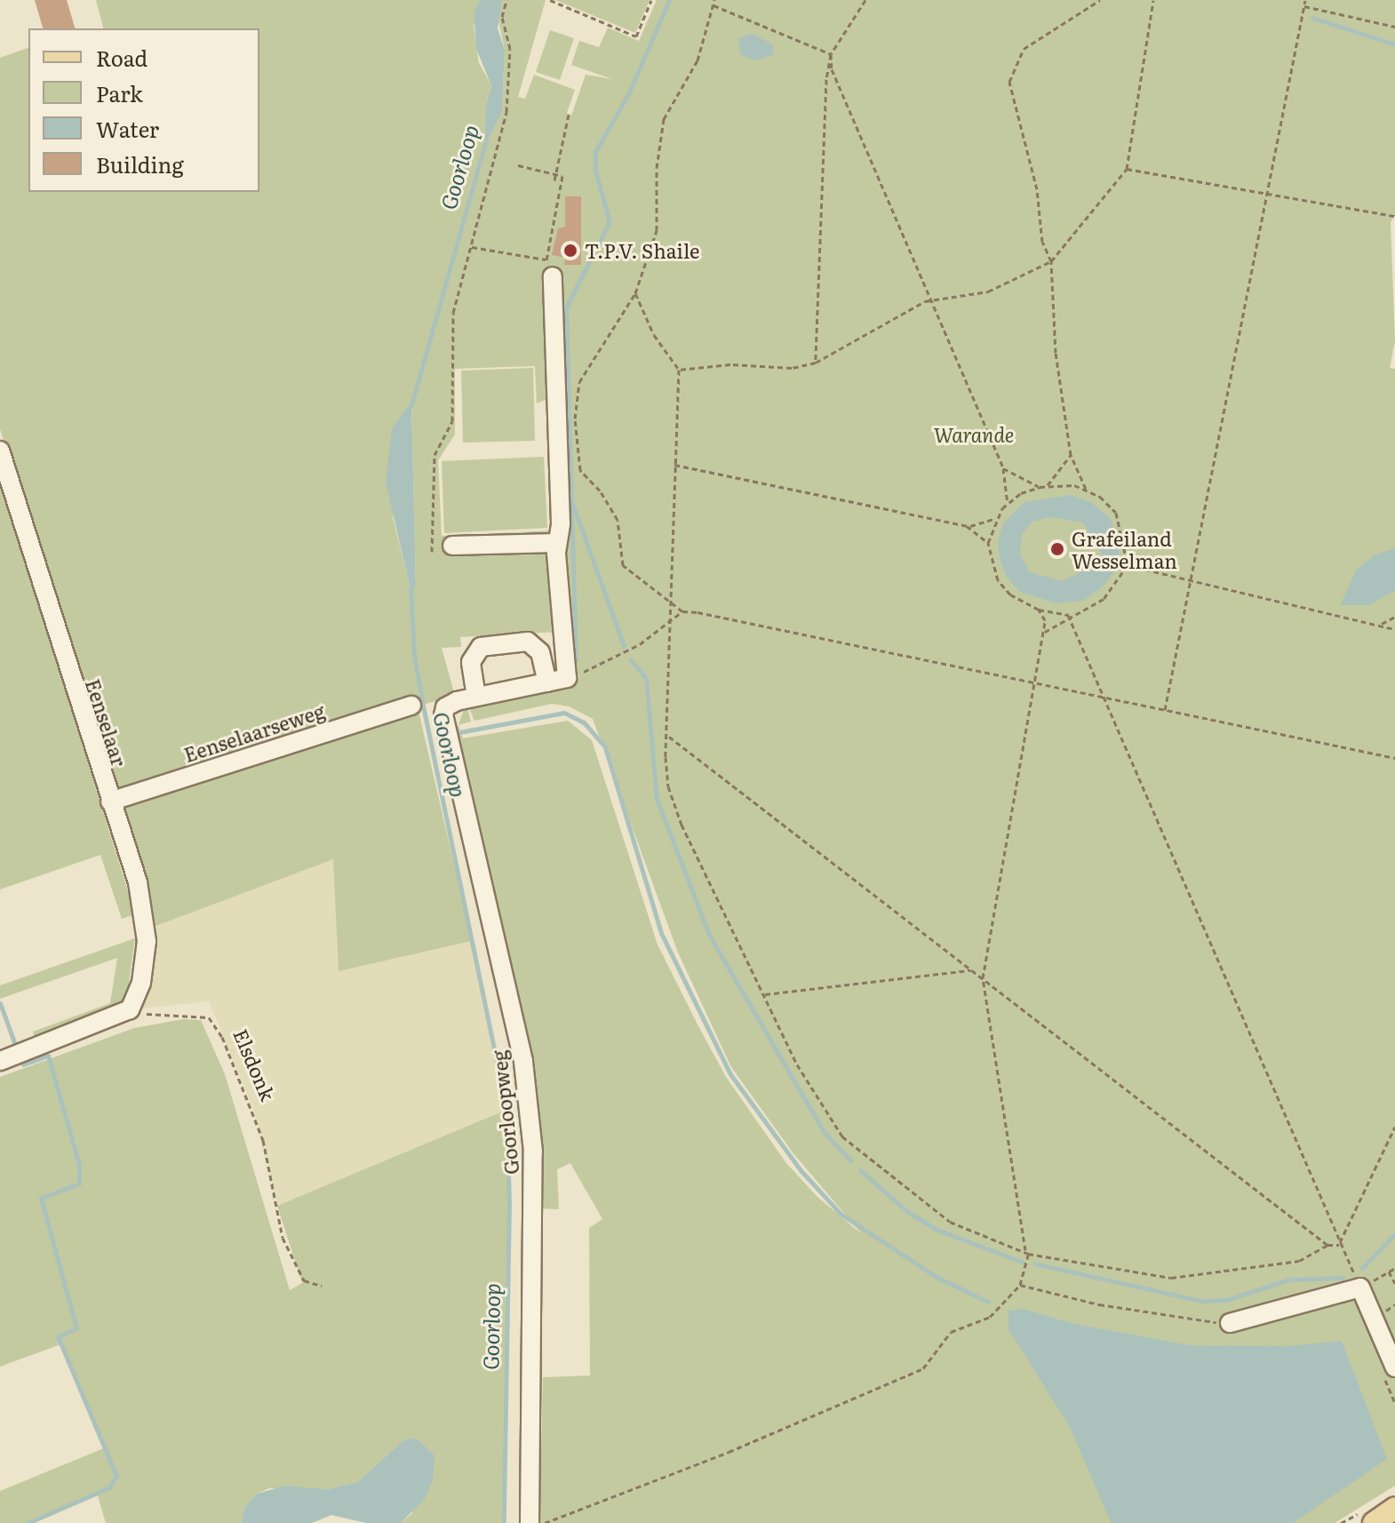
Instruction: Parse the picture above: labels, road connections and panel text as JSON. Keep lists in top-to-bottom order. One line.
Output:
{"streets":{"street":["Eenselaar","Eenselaarseweg","Goorloopweg"],"path":["Elsdonk"]},"crossings":[["Eenselaar","Eenselaarseweg"],["Eenselaar","Elsdonk"]],"water":["Goorloop"],"parks":["Warande"],"places":["T.P.V. Shaile","Grafeiland Wesselman"],"legend":["Road","Park","Water","Building"]}
